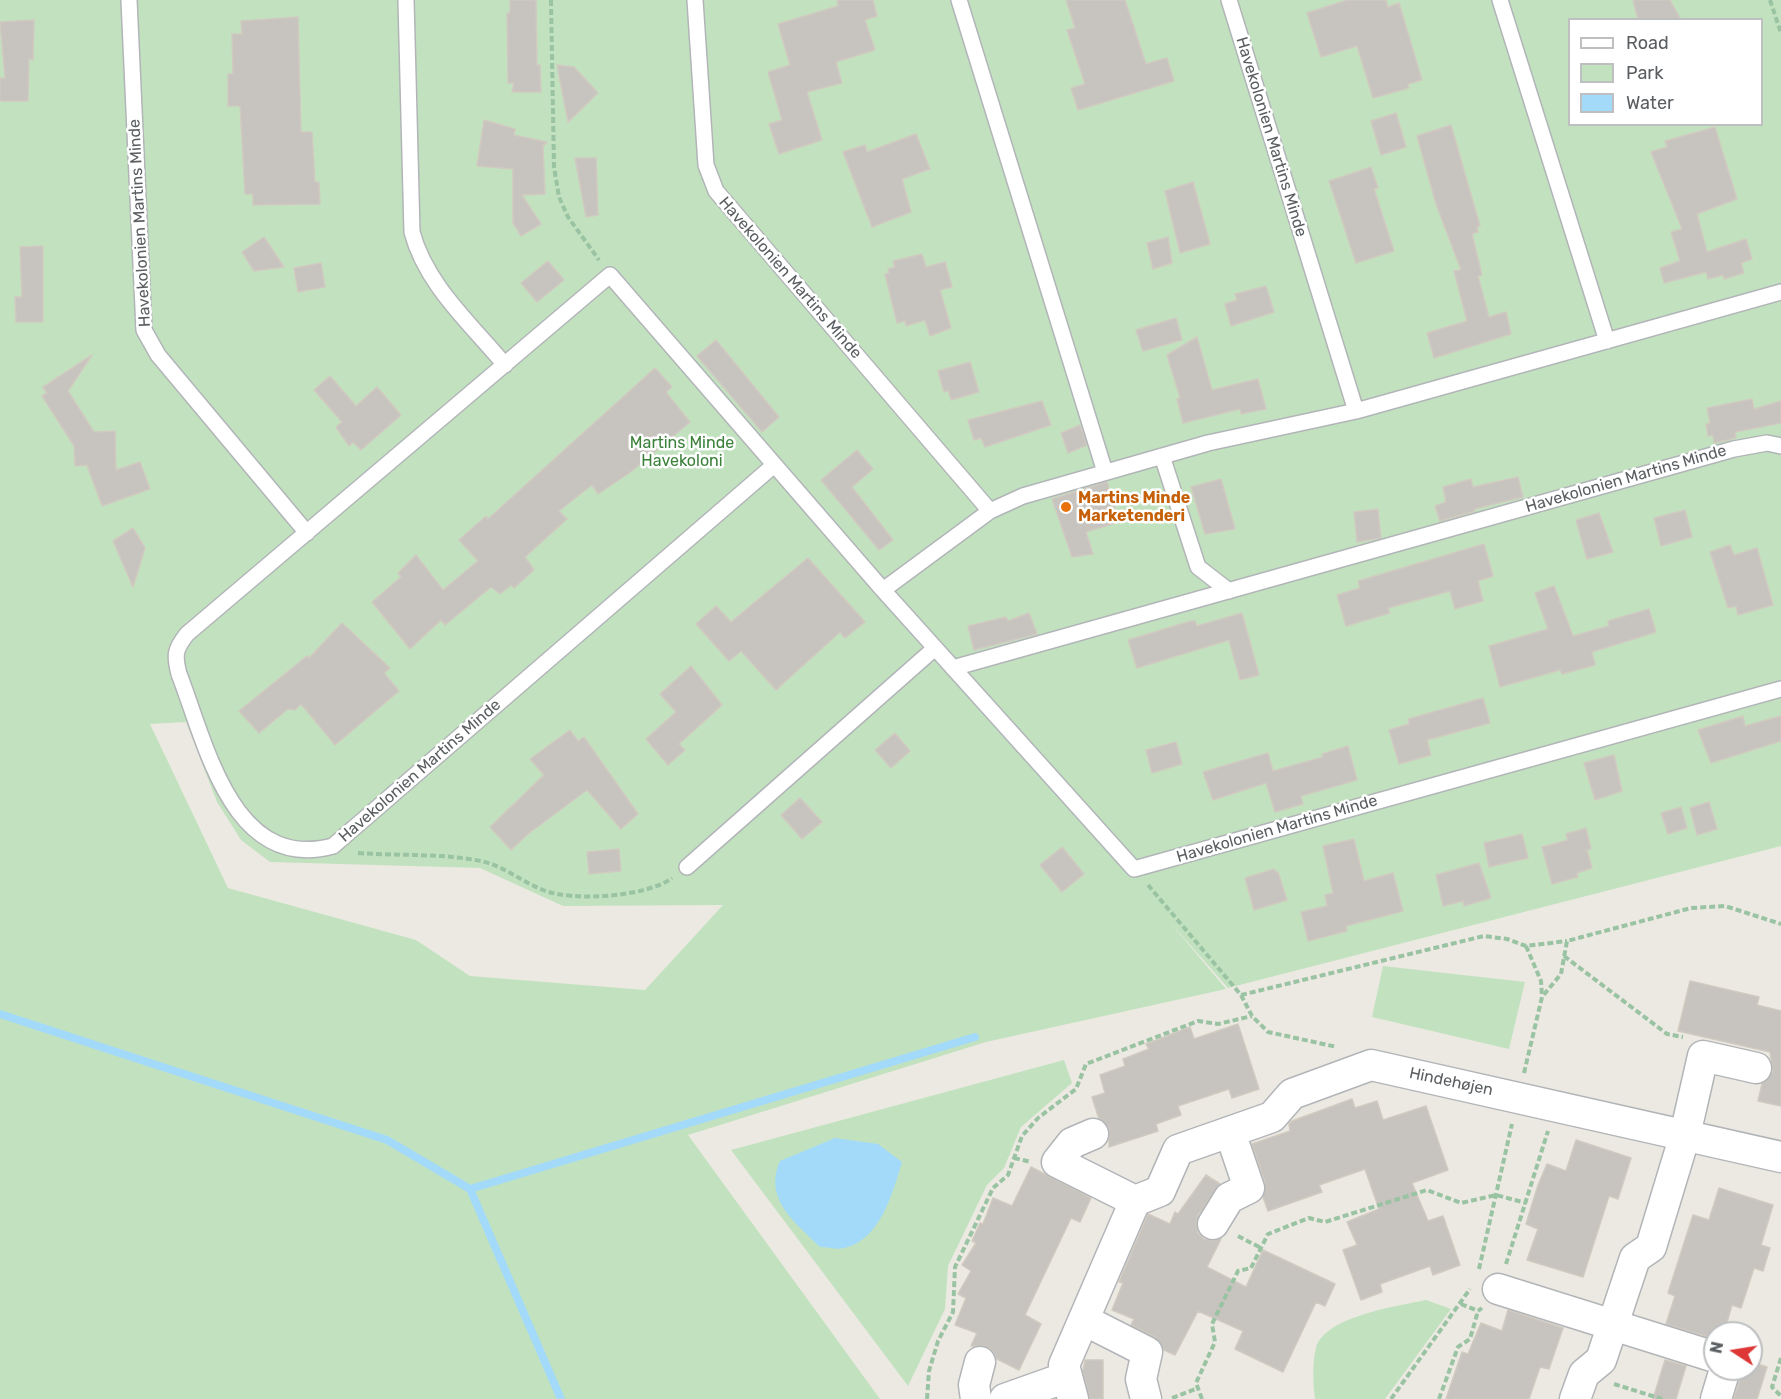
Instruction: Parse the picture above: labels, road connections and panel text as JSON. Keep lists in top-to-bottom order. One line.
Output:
{"streets":{"street":["Hindehøjen"],"lane":["Havekolonien Martins Minde"]},"parks":["Martins Minde Havekoloni"],"places":["Martins Minde Marketenderi"],"legend":["Road","Park","Water"],"north":"left"}
